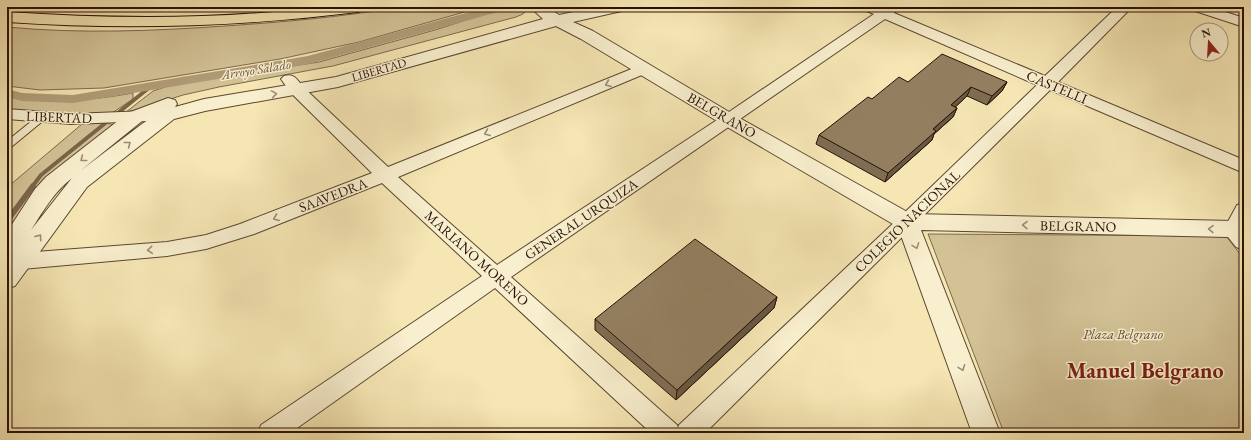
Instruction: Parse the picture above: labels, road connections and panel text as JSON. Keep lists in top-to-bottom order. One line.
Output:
{"streets":{"street":["LIBERTAD","CASTELLI","BELGRANO","SAAVEDRA","GENERAL URQUIZA","COLEGIO NACIONAL","MARIANO MORENO"]},"crossings":[["LIBERTAD","BELGRANO"],["LIBERTAD","MARIANO MORENO"],["CASTELLI","GENERAL URQUIZA"],["CASTELLI","COLEGIO NACIONAL"],["BELGRANO","SAAVEDRA"],["BELGRANO","GENERAL URQUIZA"],["BELGRANO","COLEGIO NACIONAL"],["SAAVEDRA","MARIANO MORENO"],["GENERAL URQUIZA","MARIANO MORENO"]],"one_way":["BELGRANO","SAAVEDRA"],"districts":["Manuel Belgrano"],"water":["Arroyo Salado"],"parks":["Plaza Belgrano"],"north":"top"}
